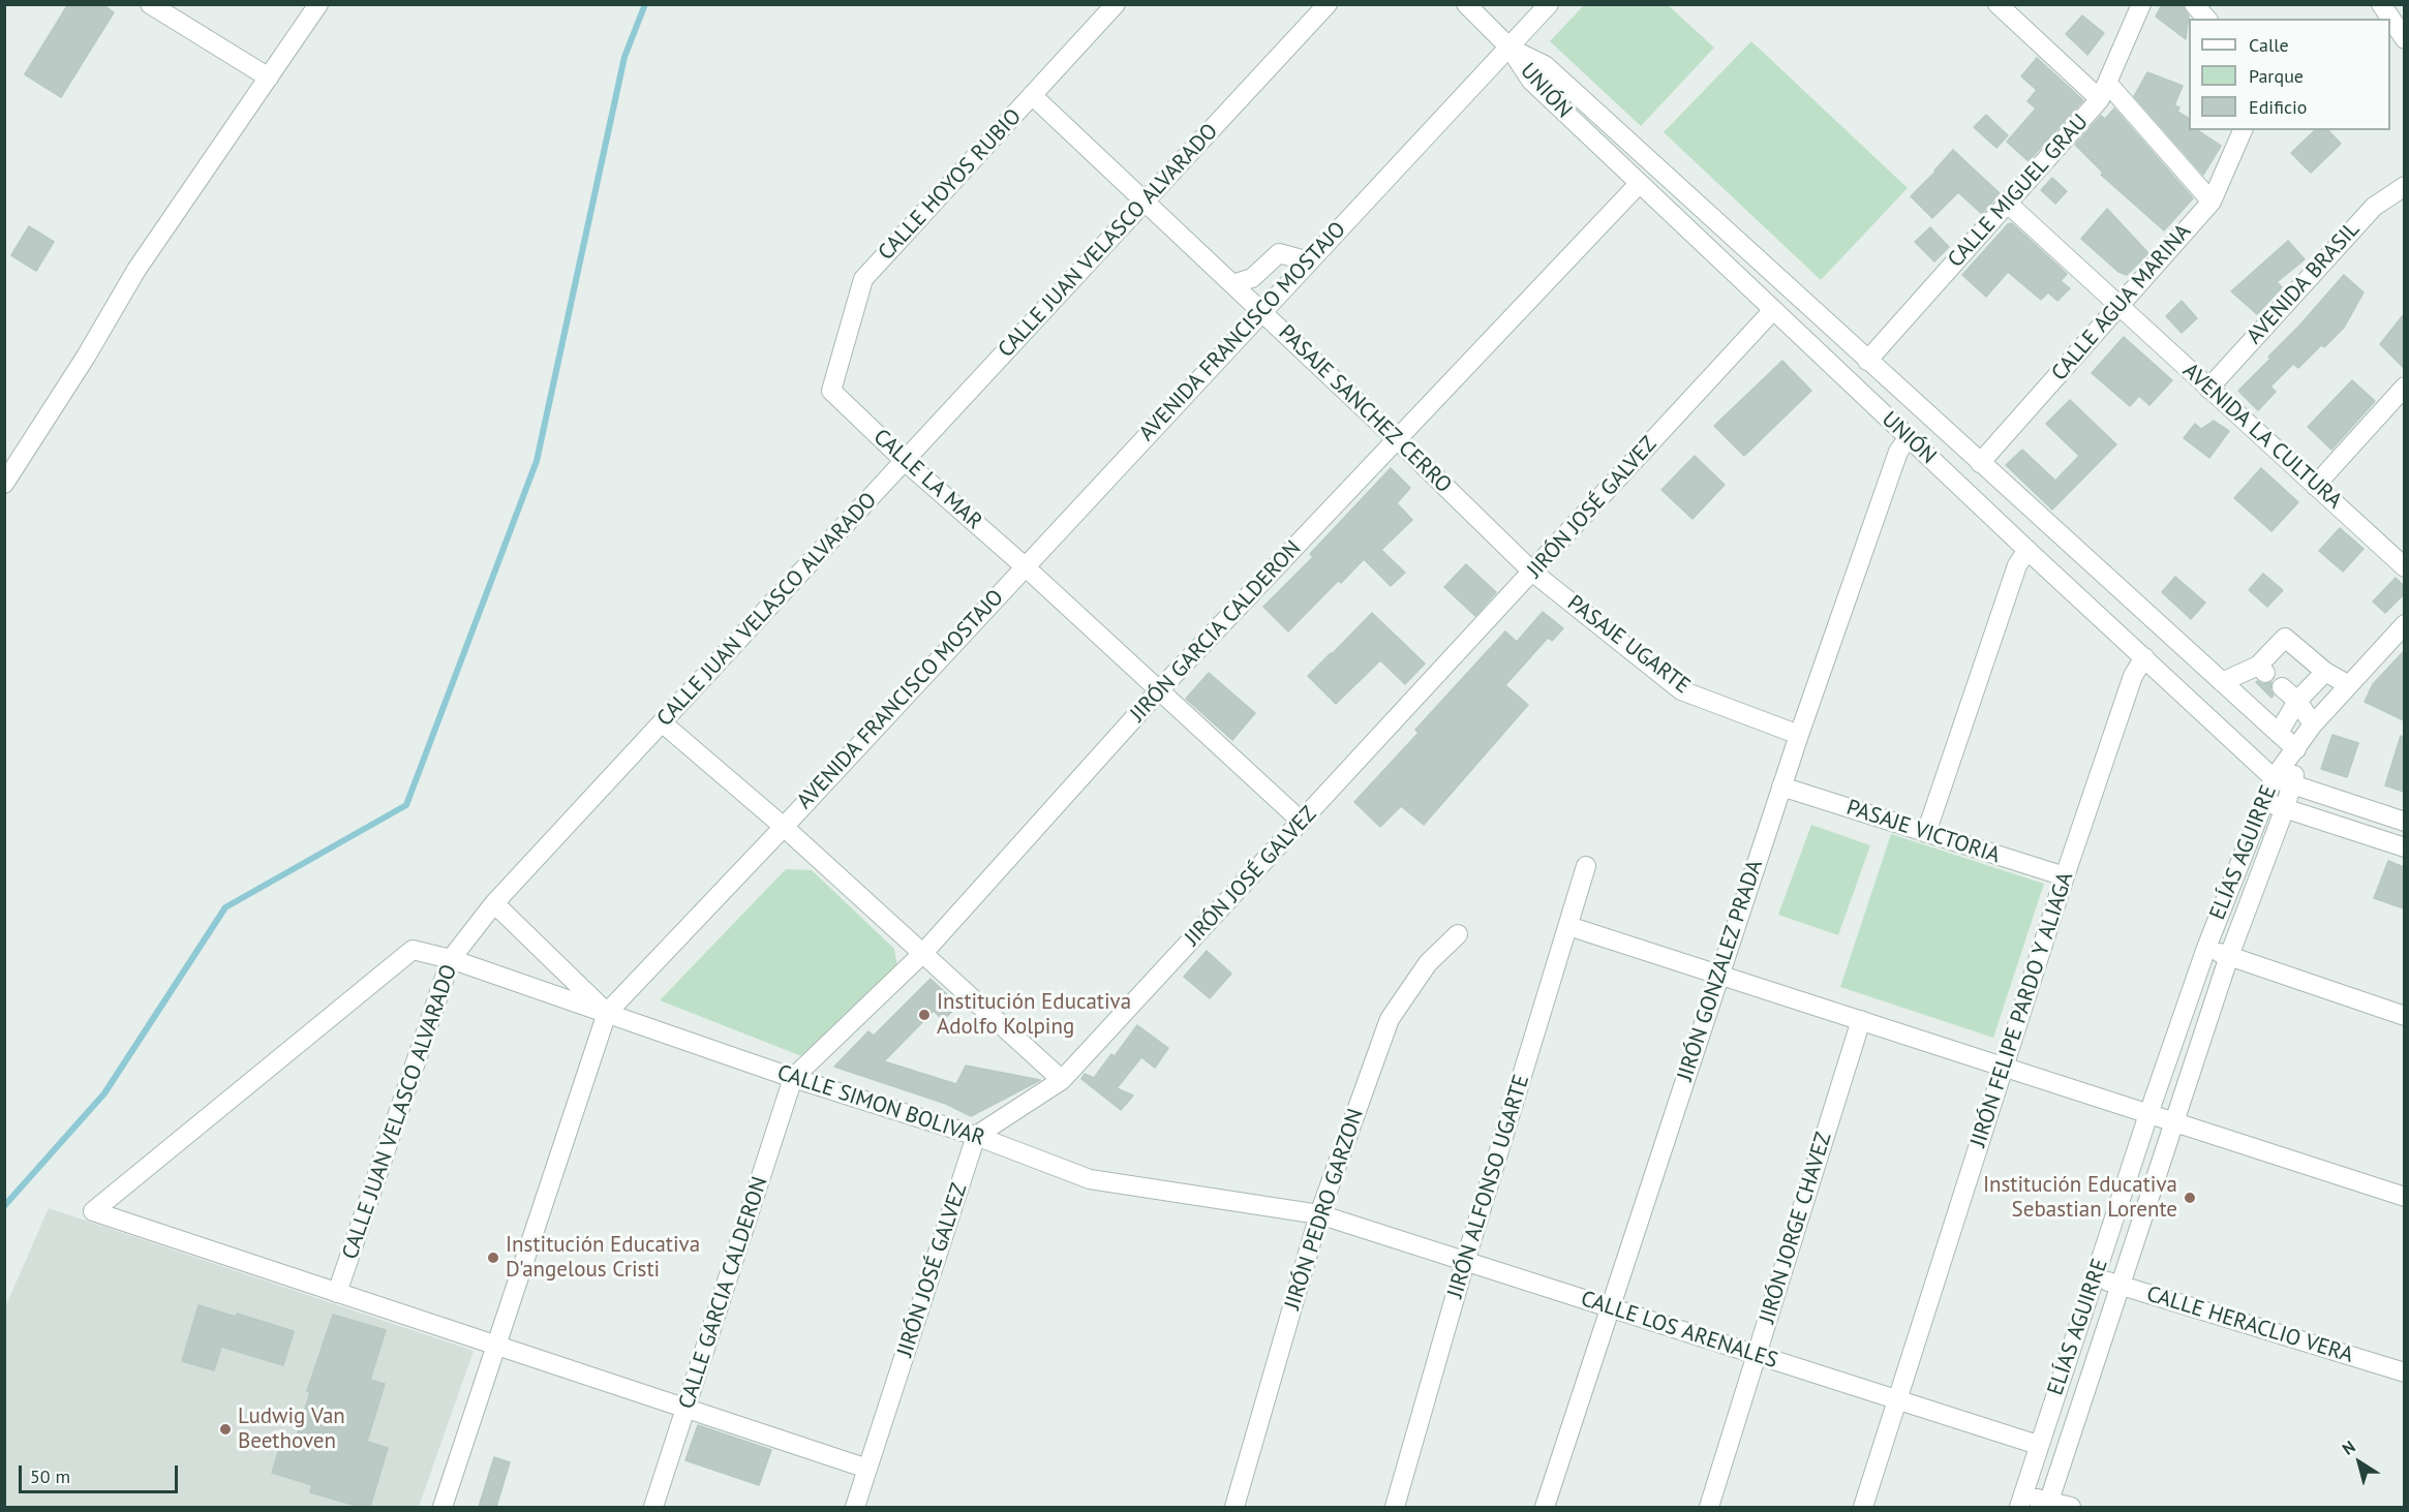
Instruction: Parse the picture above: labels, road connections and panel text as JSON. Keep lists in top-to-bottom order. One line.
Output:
{"streets":{"street":["UNIÓN","CALLE HOYOS RUBIO","CALLE MIGUEL GRAU","CALLE JUAN VELASCO ALVARADO","AVENIDA BRASIL","CALLE AGUA MARINA","AVENIDA FRANCISCO MOSTAJO","PASAJE SANCHEZ CERRO","AVENIDA LA CULTURA","CALLE LA MAR","JIRÓN JOSÉ GALVEZ","JIRÓN GARCIA CALDERON","PASAJE UGARTE","PASAJE VICTORIA","ELÍAS AGUIRRE","JIRÓN GONZALEZ PRADA","JIRÓN FELIPE PARDO Y ALIAGA","CALLE SIMON BOLIVAR","JIRÓN ALFONSO UGARTE","JIRÓN PEDRO GARZON","JIRÓN JORGE CHAVEZ","CALLE GARCIA CALDERON","CALLE HERACLIO VERA","CALLE LOS ARENALES"]},"crossings":[["UNIÓN","CALLE MIGUEL GRAU"],["UNIÓN","CALLE AGUA MARINA"],["UNIÓN","AVENIDA FRANCISCO MOSTAJO"],["UNIÓN","JIRÓN JOSÉ GALVEZ"],["UNIÓN","JIRÓN GARCIA CALDERON"],["UNIÓN","ELÍAS AGUIRRE"],["UNIÓN","JIRÓN GONZALEZ PRADA"],["UNIÓN","JIRÓN FELIPE PARDO Y ALIAGA"],["CALLE HOYOS RUBIO","PASAJE SANCHEZ CERRO"],["CALLE HOYOS RUBIO","CALLE LA MAR"],["CALLE MIGUEL GRAU","AVENIDA LA CULTURA"],["CALLE JUAN VELASCO ALVARADO","PASAJE SANCHEZ CERRO"],["CALLE JUAN VELASCO ALVARADO","CALLE LA MAR"],["CALLE JUAN VELASCO ALVARADO","CALLE SIMON BOLIVAR"],["AVENIDA BRASIL","AVENIDA LA CULTURA"],["CALLE AGUA MARINA","AVENIDA LA CULTURA"],["AVENIDA FRANCISCO MOSTAJO","PASAJE SANCHEZ CERRO"],["AVENIDA FRANCISCO MOSTAJO","CALLE LA MAR"],["AVENIDA FRANCISCO MOSTAJO","CALLE SIMON BOLIVAR"],["PASAJE SANCHEZ CERRO","JIRÓN JOSÉ GALVEZ"],["PASAJE SANCHEZ CERRO","JIRÓN GARCIA CALDERON"],["PASAJE SANCHEZ CERRO","PASAJE UGARTE"],["CALLE LA MAR","JIRÓN JOSÉ GALVEZ"],["CALLE LA MAR","JIRÓN GARCIA CALDERON"],["JIRÓN JOSÉ GALVEZ","PASAJE UGARTE"],["JIRÓN JOSÉ GALVEZ","CALLE SIMON BOLIVAR"],["JIRÓN GARCIA CALDERON","CALLE SIMON BOLIVAR"],["JIRÓN GARCIA CALDERON","CALLE GARCIA CALDERON"],["PASAJE UGARTE","JIRÓN GONZALEZ PRADA"],["PASAJE VICTORIA","JIRÓN GONZALEZ PRADA"],["PASAJE VICTORIA","JIRÓN FELIPE PARDO Y ALIAGA"],["ELÍAS AGUIRRE","CALLE HERACLIO VERA"],["ELÍAS AGUIRRE","CALLE LOS ARENALES"],["JIRÓN GONZALEZ PRADA","CALLE LOS ARENALES"],["JIRÓN FELIPE PARDO Y ALIAGA","CALLE LOS ARENALES"],["CALLE SIMON BOLIVAR","JIRÓN PEDRO GARZON"],["CALLE SIMON BOLIVAR","CALLE GARCIA CALDERON"],["CALLE SIMON BOLIVAR","CALLE LOS ARENALES"],["JIRÓN ALFONSO UGARTE","CALLE LOS ARENALES"],["JIRÓN PEDRO GARZON","CALLE LOS ARENALES"],["JIRÓN JORGE CHAVEZ","CALLE LOS ARENALES"]],"places":["Institución Educativa Adolfo Kolping","Institución Educativa Sebastian Lorente","Institución Educativa D'angelous Cristi","Ludwig Van Beethoven"],"legend":["Calle","Parque","Edificio"],"scale_bar":"50 m","north":"top left"}
